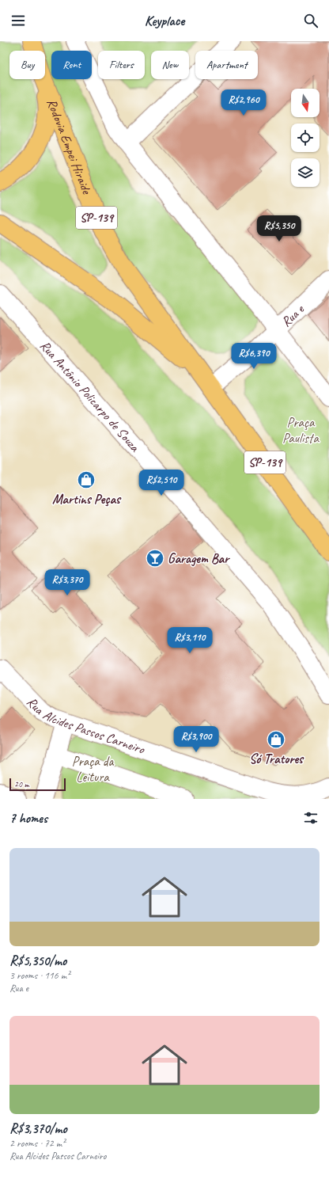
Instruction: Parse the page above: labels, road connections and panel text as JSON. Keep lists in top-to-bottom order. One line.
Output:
{"streets":{"main road":["Rodovia Empei Hiraide","SP-139"],"street":["Rua e","Rua Antônio Policarpo de Souza","Rua Alcides Passos Carneiro"]},"parks":["Praça Paulista","Praça da Leitura"],"places":{"shop":["Martins Peças","Só Tratores"],"bar":["Garagem Bar"]},"scale_bar":"20 m","north":"bottom","page":{"header":"Keyplace","chip":["Buy","Rent","Filters","New","Apartment"],"price":["R$2,960","R$5,350","R$6,390","R$2,510","R$3,370","R$3,110","R$3,900"],"scale":"20 m","heading":"7 homes","list":[{"name":"R$5,350/mo","note":"3 rooms · 116 m² · Rua e"},{"name":"R$3,370/mo","note":"2 rooms · 72 m² · Rua Alcides Passos Carneiro"}]}}
